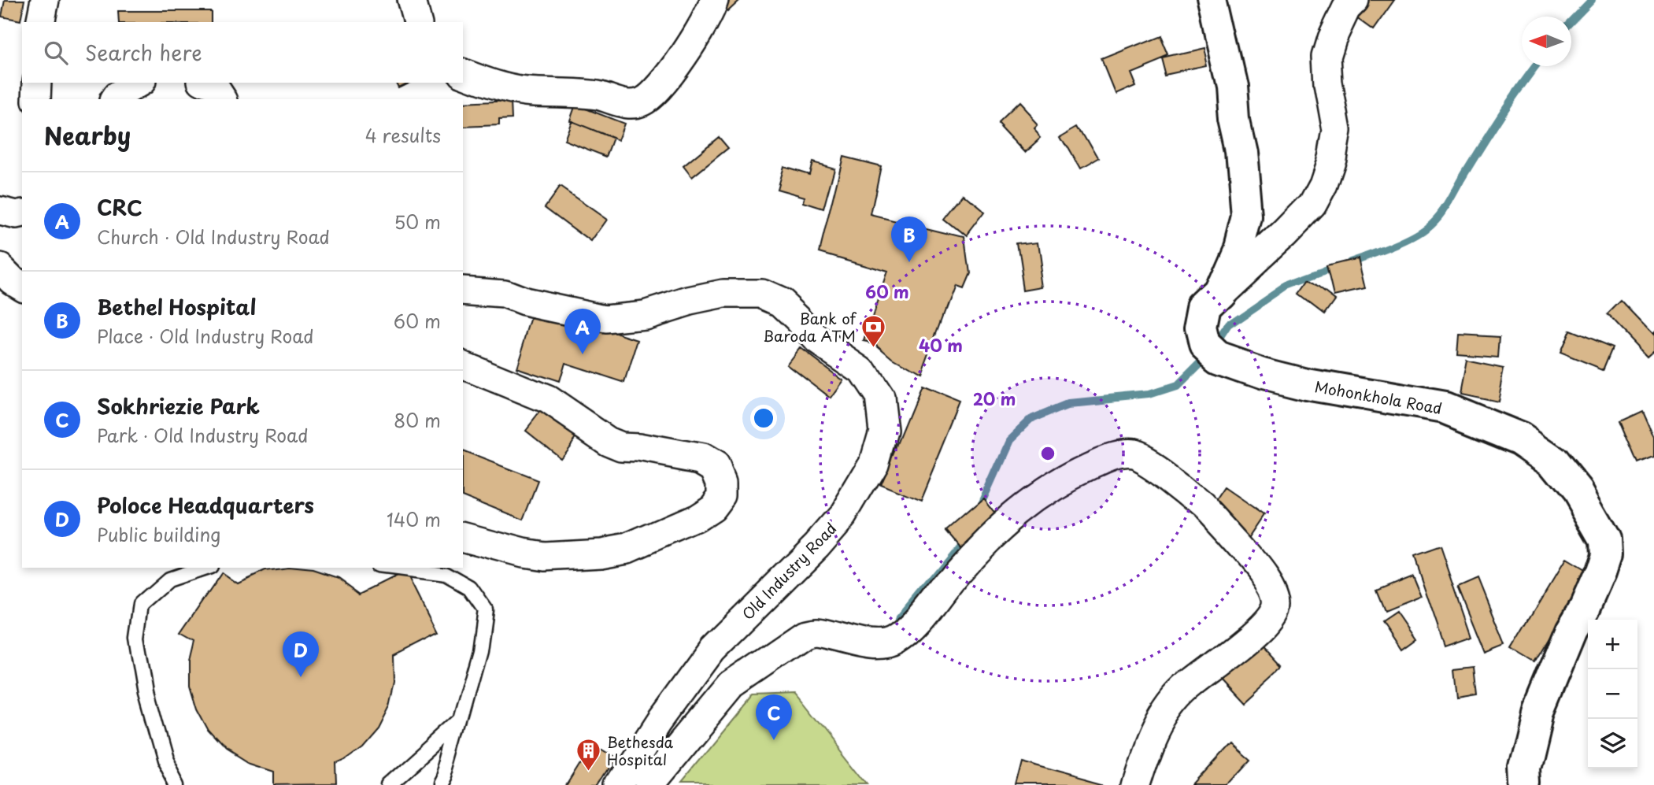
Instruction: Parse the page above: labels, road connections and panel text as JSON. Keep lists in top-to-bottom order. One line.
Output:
{"streets":{"street":["Mohonkhola Road","Old Industry Road"]},"places":{"bank":["Bank of Baroda ATM"],"building":["Bethesda Hospital"]},"north":"left","page":{"search":"Search here","heading":["Nearby","4 results"],"list":[{"mark":"A","name":"CRC","note":"Church · Old Industry Road","value":"50 m"},{"mark":"B","name":"Bethel Hospital","note":"Place · Old Industry Road","value":"60 m"},{"mark":"C","name":"Sokhriezie Park","note":"Park · Old Industry Road","value":"80 m"},{"mark":"D","name":"Poloce Headquarters","note":"Public building","value":"140 m"}],"pins":["B","A","D","C"],"map_buttons":["+","−"]},"rings":["60 m","40 m","20 m"]}
